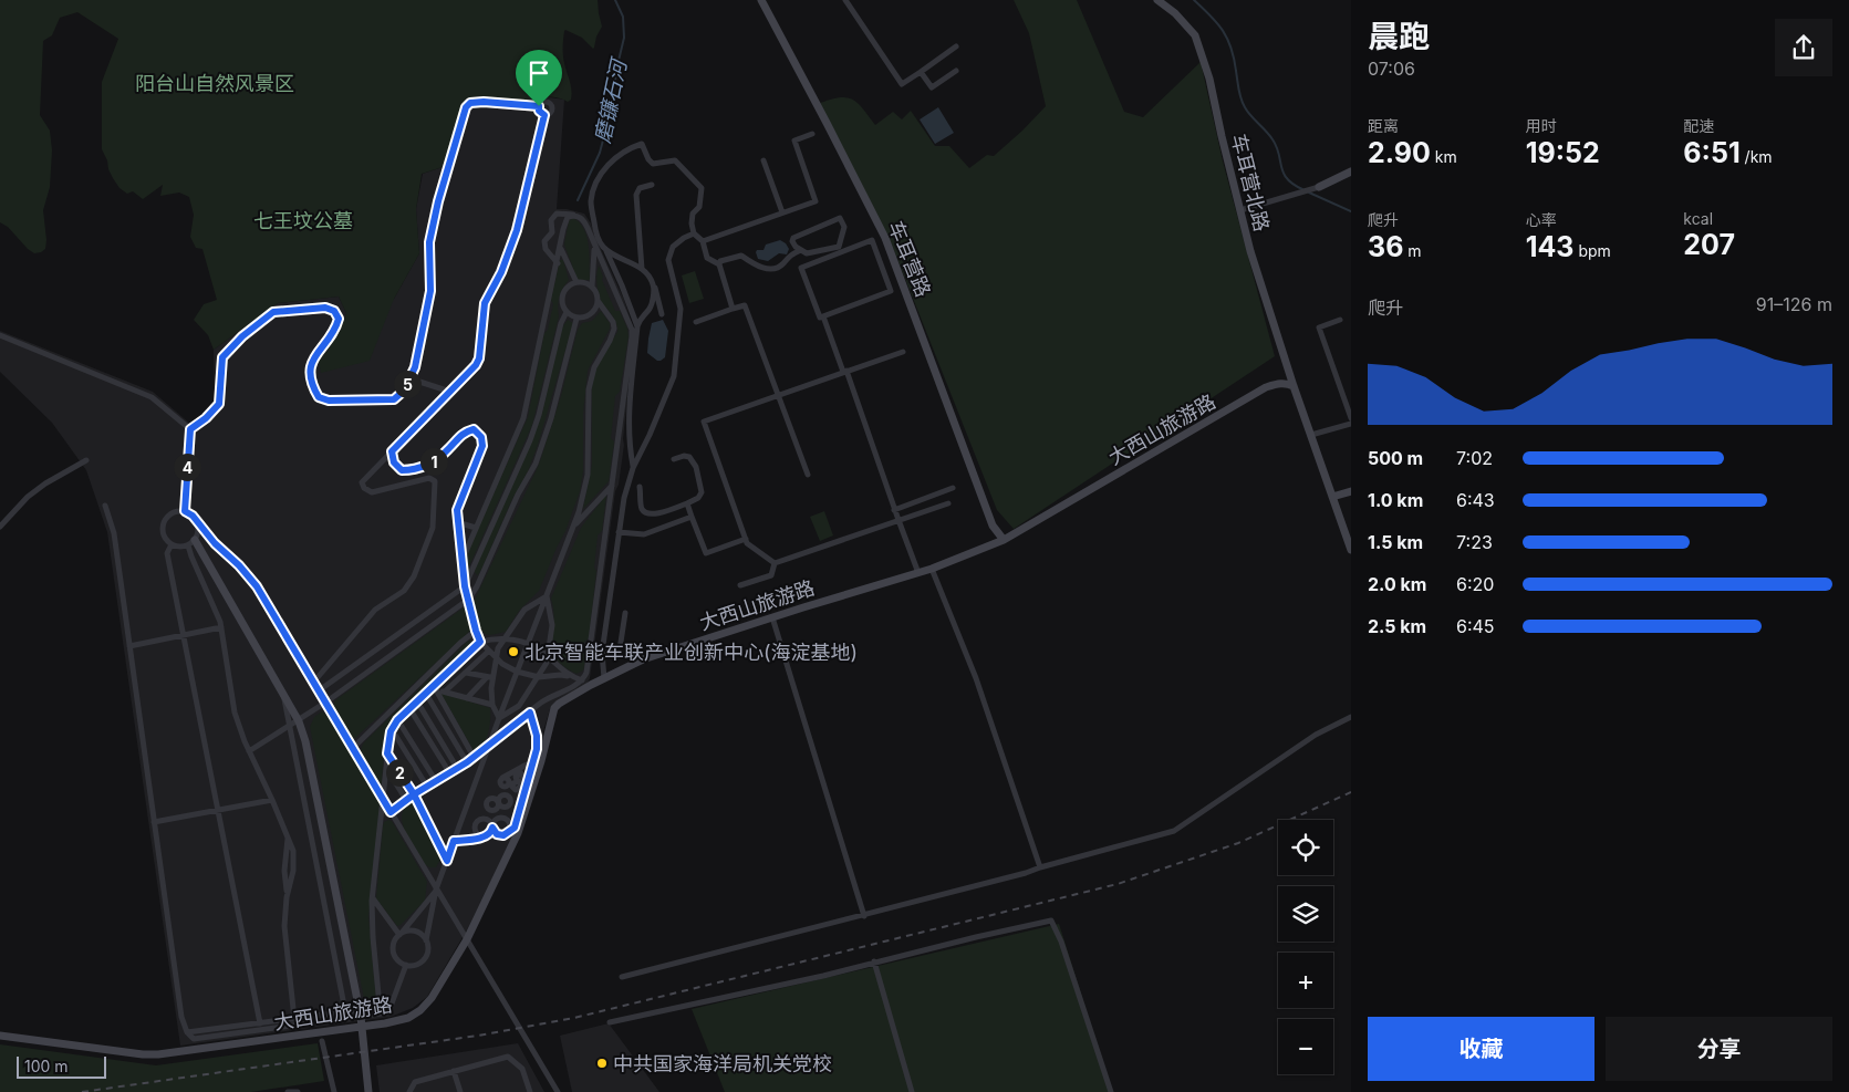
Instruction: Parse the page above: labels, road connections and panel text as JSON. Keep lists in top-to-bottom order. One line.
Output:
{"streets":{"street":["车耳营北路","车耳营路","大西山旅游路"]},"crossings":[["车耳营北路","大西山旅游路"],["车耳营路","大西山旅游路"]],"water":["磨镰石河"],"parks":["阳台山自然风景区","七王坟公墓"],"places":["北京智能车联产业创新中心(海淀基地)","中共国家海洋局机关党校"],"scale_bar":"100 m","page":{"heading":["晨跑","07:06"],"stats":[["距离","2.90 km"],["用时","19:52"],["配速","6:51 /km"],["爬升","36 m"],["心率","143 bpm"],["kcal","207"]],"chart":["爬升","91–126 m"],"pins":["5","1","4","2"],"list":[{"name":"500 m","note":"7:02"},{"name":"1.0 km","note":"6:43"},{"name":"1.5 km","note":"7:23"},{"name":"2.0 km","note":"6:20"},{"name":"2.5 km","note":"6:45"}],"map_buttons":["+","−"],"buttons":["收藏","分享"],"scale":"100 m"}}
